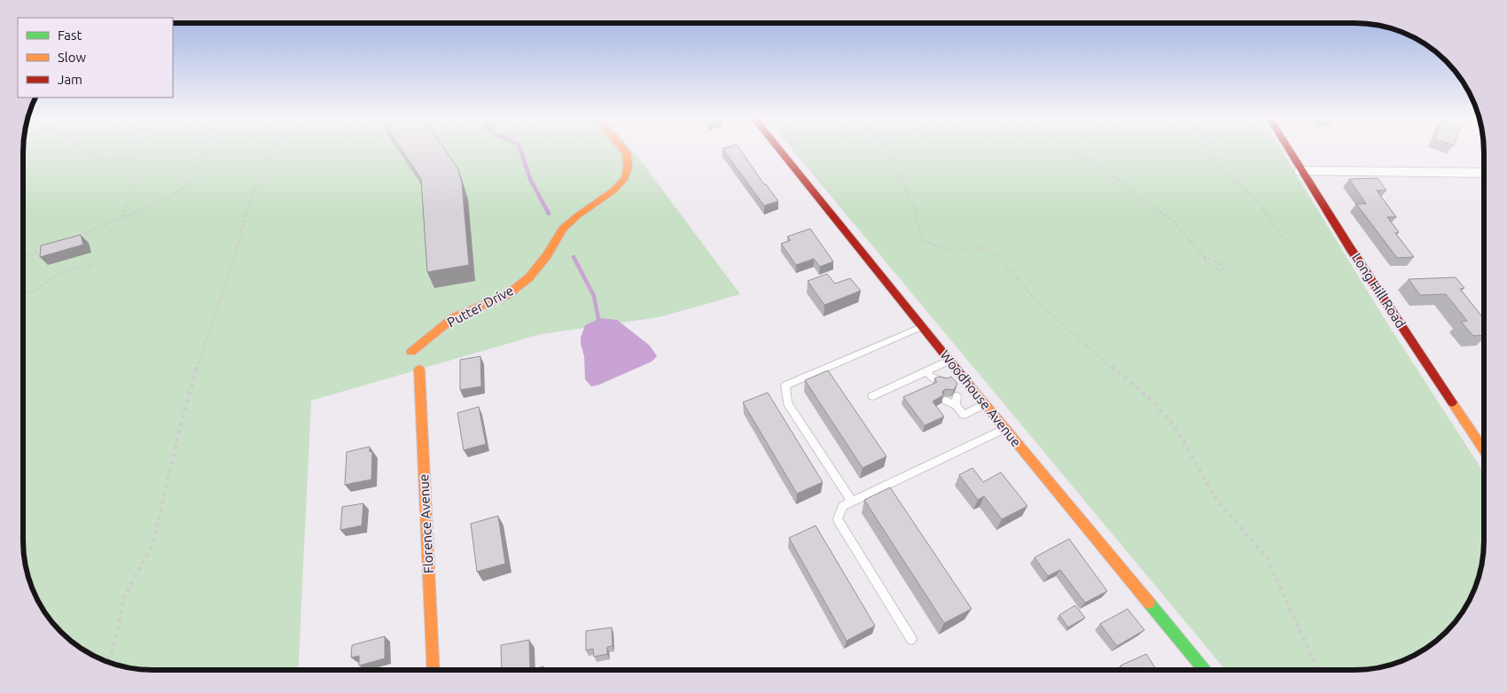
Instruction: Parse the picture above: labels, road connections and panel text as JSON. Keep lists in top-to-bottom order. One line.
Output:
{"streets":{"street":["Long Hill Road","Putter Drive","Woodhouse Avenue","Florence Avenue"]},"legend":["Fast","Slow","Jam"]}
